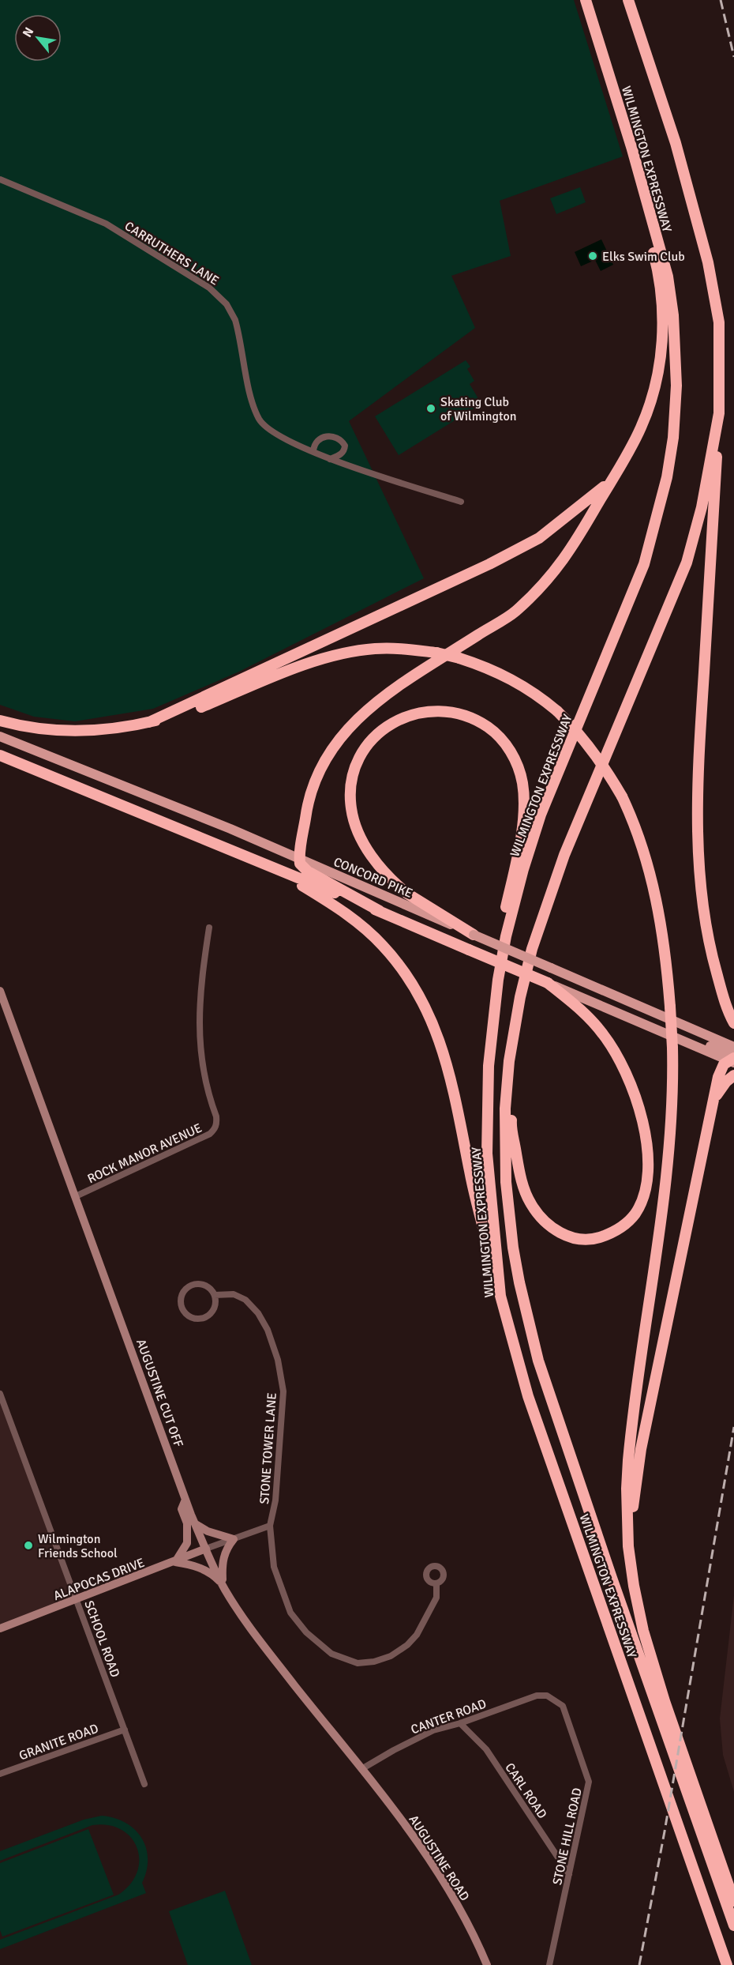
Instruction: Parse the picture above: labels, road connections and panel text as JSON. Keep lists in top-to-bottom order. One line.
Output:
{"streets":{"highway":["WILMINGTON EXPRESSWAY"],"main road":["CONCORD PIKE"],"street":["CARRUTHERS LANE","ROCK MANOR AVENUE","AUGUSTINE CUT OFF","STONE TOWER LANE","ALAPOCAS DRIVE","SCHOOL ROAD","CANTER ROAD","GRANITE ROAD","CARL ROAD","STONE HILL ROAD","AUGUSTINE ROAD"]},"crossings":[["ROCK MANOR AVENUE","AUGUSTINE CUT OFF"],["AUGUSTINE CUT OFF","ALAPOCAS DRIVE"],["AUGUSTINE CUT OFF","CANTER ROAD"],["AUGUSTINE CUT OFF","AUGUSTINE ROAD"],["ALAPOCAS DRIVE","SCHOOL ROAD"],["SCHOOL ROAD","GRANITE ROAD"],["CANTER ROAD","CARL ROAD"],["CANTER ROAD","STONE HILL ROAD"],["CANTER ROAD","AUGUSTINE ROAD"],["CARL ROAD","STONE HILL ROAD"]],"places":["Elks Swim Club","Skating Club of Wilmington","Wilmington Friends School"],"north":"top left"}
